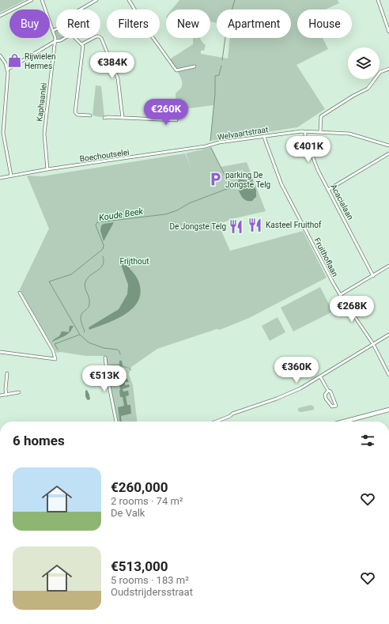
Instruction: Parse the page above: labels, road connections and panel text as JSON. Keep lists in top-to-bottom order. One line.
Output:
{"streets":{"street":["Kaphaanlei","Welvaartstraat","Boechoutselei","Acacialaan","Fruithoflaan"]},"crossings":[["Kaphaanlei","Boechoutselei"],["Welvaartstraat","Boechoutselei"],["Welvaartstraat","Acacialaan"],["Welvaartstraat","Fruithoflaan"]],"water":["Koude Beek"],"parks":["Frijthout"],"places":{"shop":["Rijwielen Hermes"],"parking":["parking De Jongste Telg"],"restaurant":["Kasteel Fruithof","De Jongste Telg"]},"page":{"chip":["Buy","Rent","Filters","New","Apartment","House"],"price":["€384K","€260K","€401K","€268K","€360K","€513K"],"heading":"6 homes","list":[{"name":"€260,000","note":"2 rooms · 74 m² · De Valk"},{"name":"€513,000","note":"5 rooms · 183 m² · Oudstrijdersstraat"}]}}
